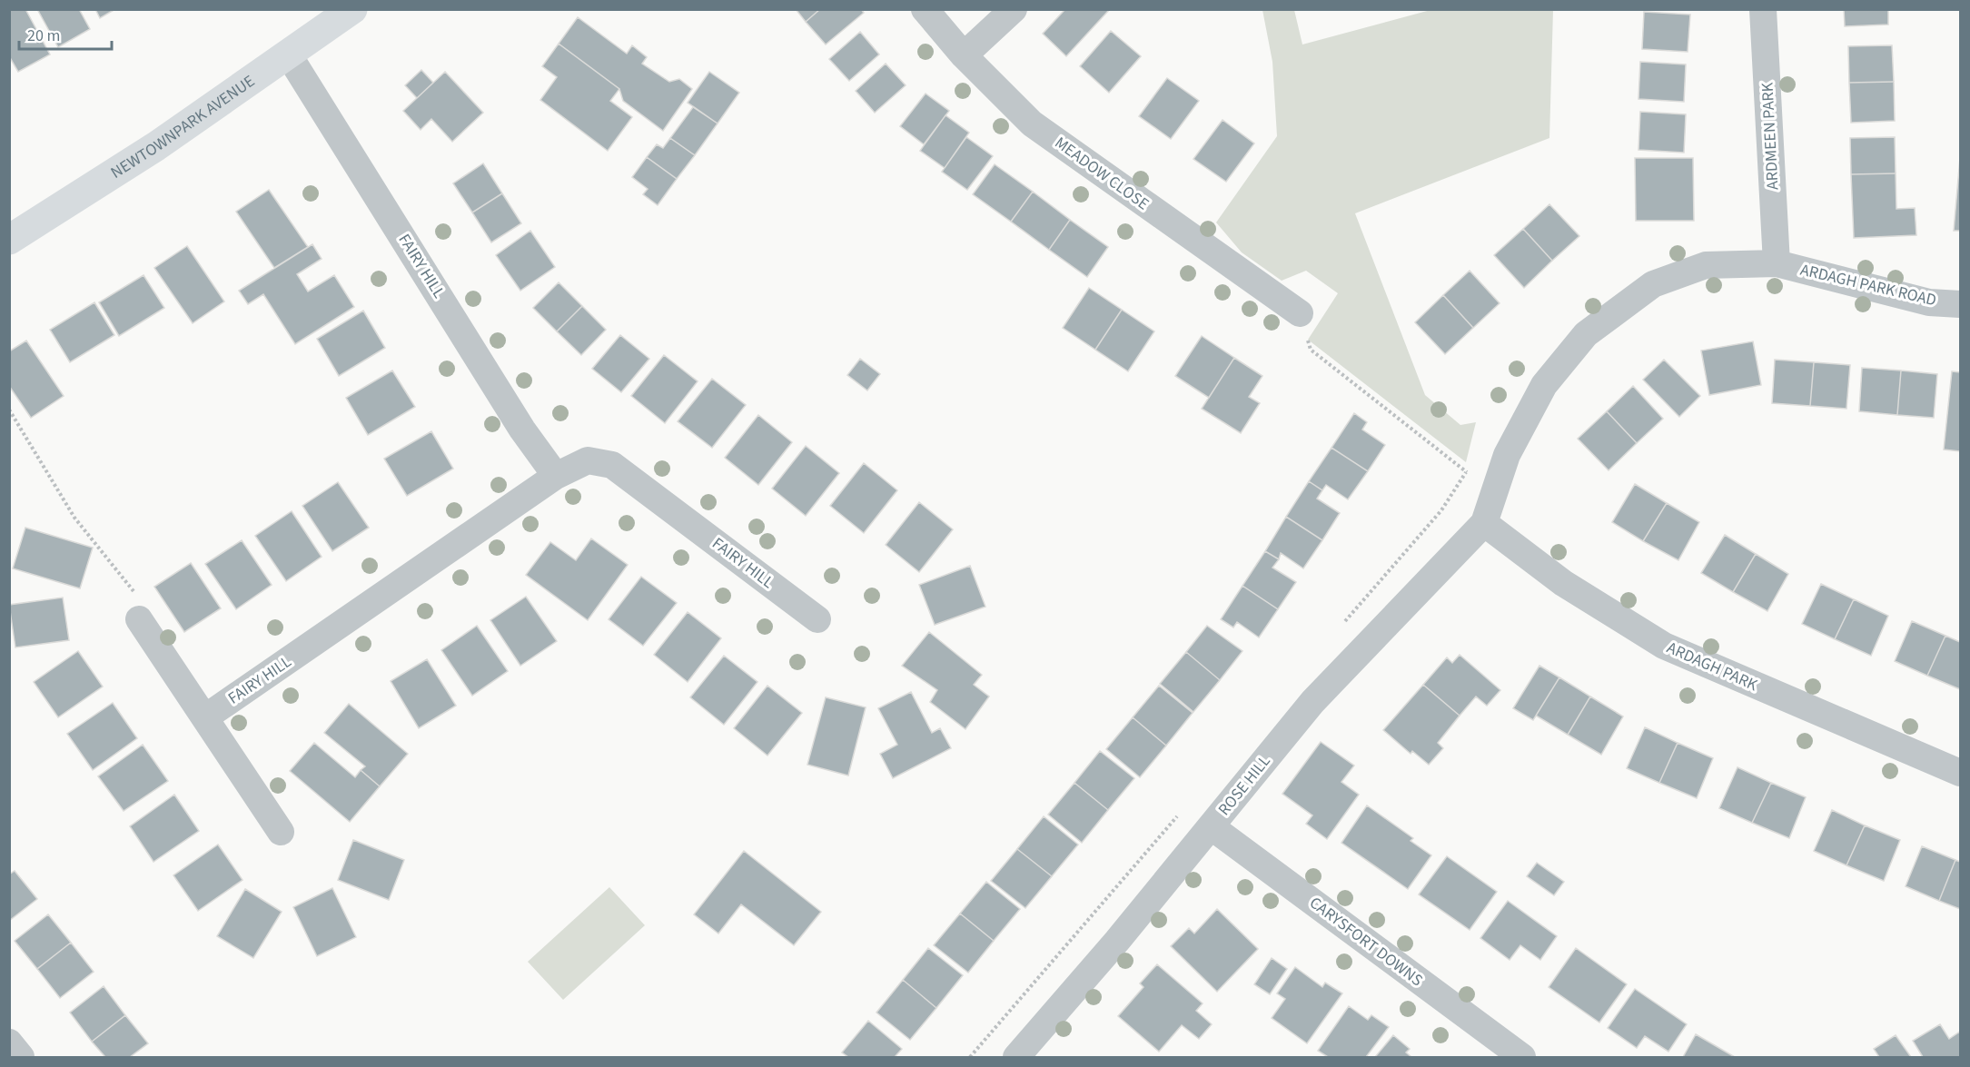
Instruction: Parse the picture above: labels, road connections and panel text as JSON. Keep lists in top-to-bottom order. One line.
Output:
{"streets":{"main road":["NEWTOWNPARK AVENUE"],"street":["ARDMEEN PARK","MEADOW CLOSE","FAIRY HILL","ARDAGH PARK ROAD","ARDAGH PARK","ROSE HILL","CARYSFORT DOWNS"]},"crossings":[["NEWTOWNPARK AVENUE","FAIRY HILL"],["ARDMEEN PARK","ARDAGH PARK ROAD"],["ARDAGH PARK ROAD","ARDAGH PARK"],["ARDAGH PARK ROAD","ROSE HILL"],["ARDAGH PARK","ROSE HILL"],["ROSE HILL","CARYSFORT DOWNS"]],"scale_bar":"20 m"}
